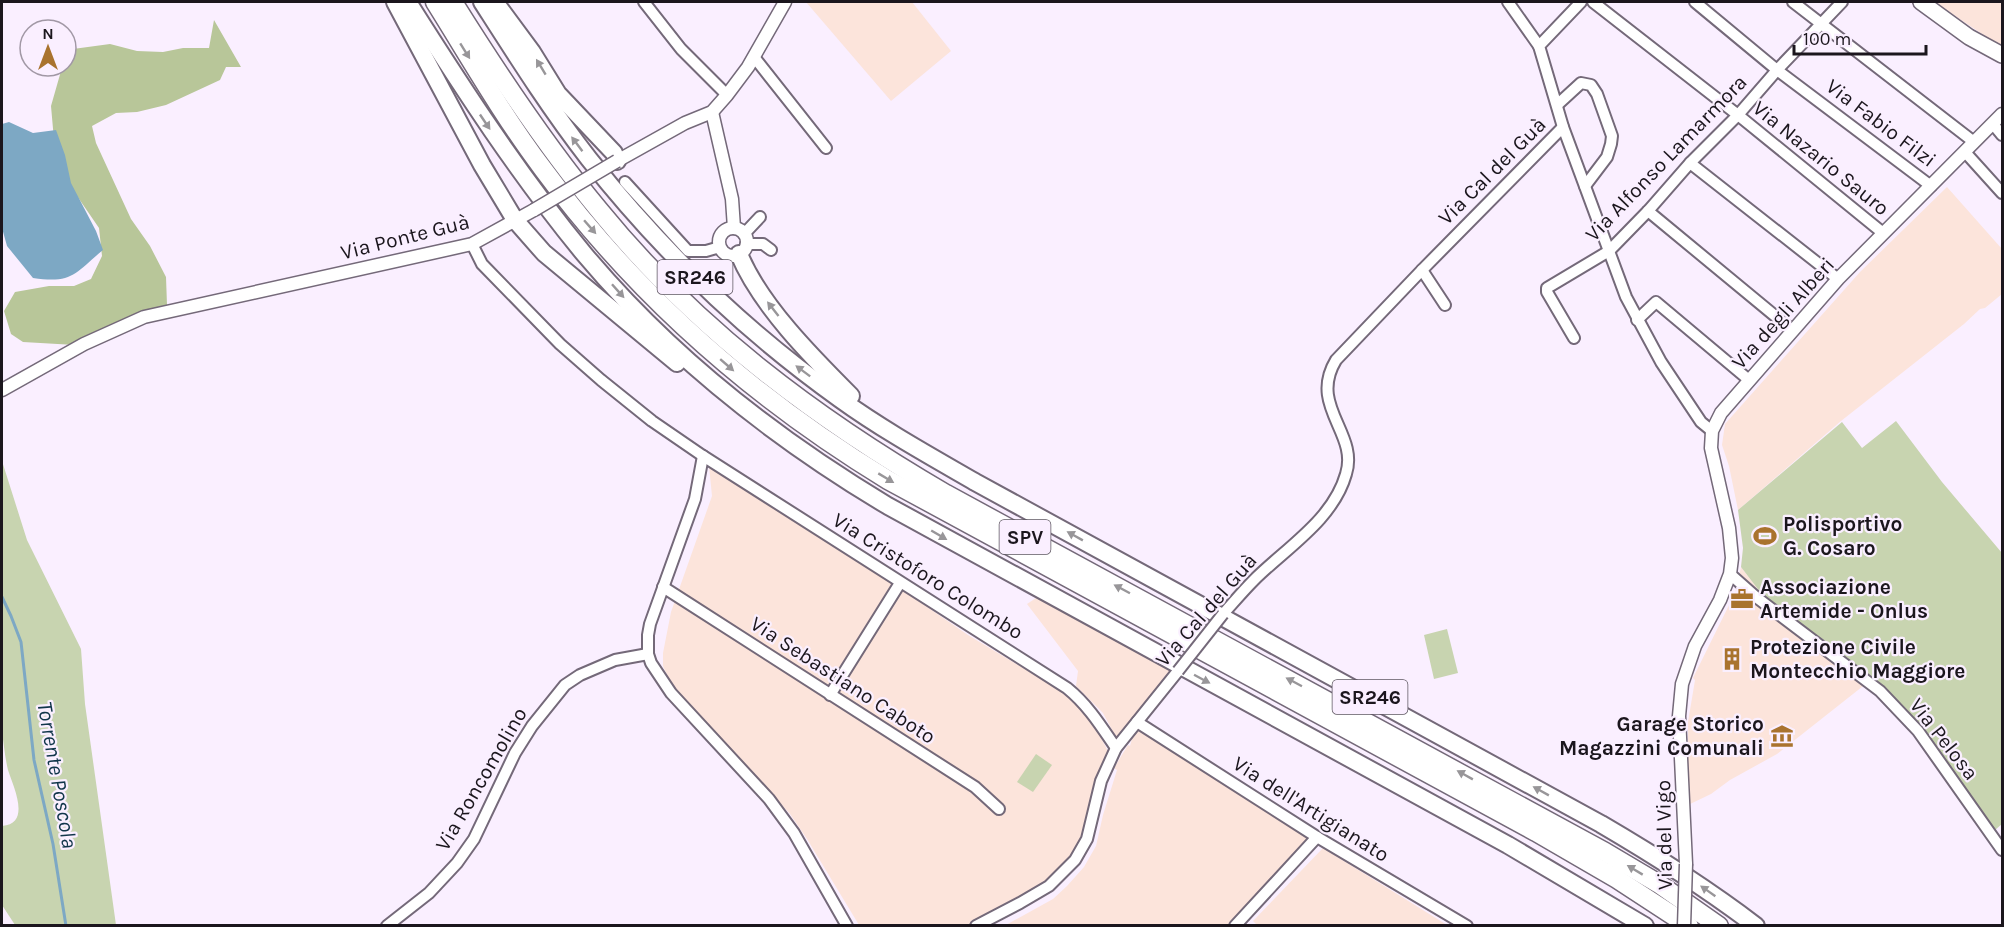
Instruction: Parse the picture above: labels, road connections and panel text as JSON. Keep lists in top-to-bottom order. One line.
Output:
{"streets":{"highway":["SR246","SPV"],"street":["Via Fabio Filzi","Via Alfonso Lamarmora","Via Nazario Sauro","Via Cal del Guà","Via Ponte Guà","Via degli Alberi","Via Cristoforo Colombo","Via Sebastiano Caboto","Via Pelosa","Via Roncomolino","Via dell'Artigianato","Via del Vigo"]},"crossings":[["Via Fabio Filzi","Via Alfonso Lamarmora"],["Via Fabio Filzi","Via degli Alberi"],["Via Alfonso Lamarmora","Via Nazario Sauro"],["Via Nazario Sauro","Via degli Alberi"],["Via Cal del Guà","Via Cristoforo Colombo"],["Via Cal del Guà","Via dell'Artigianato"],["Via Ponte Guà","Via Cristoforo Colombo"],["Via Pelosa","Via del Vigo"]],"water":["Torrente Poscola"],"places":{"sports":["Polisportivo G. Cosaro"],"office":["Associazione Artemide - Onlus"],"building":["Protezione Civile Montecchio Maggiore"],"museum":["Garage Storico Magazzini Comunali"]},"scale_bar":"100 m","north":"top"}
